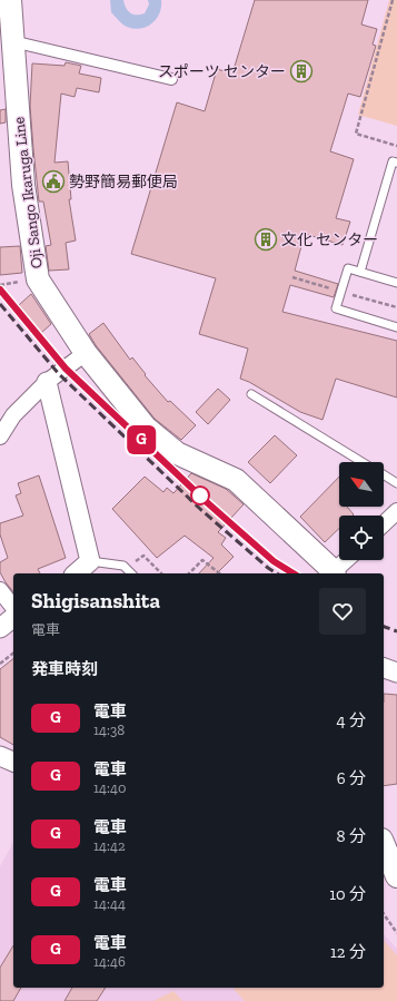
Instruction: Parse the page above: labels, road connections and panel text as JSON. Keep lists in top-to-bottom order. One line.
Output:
{"streets":{"main road":["Oji Sango Ikaruga Line"]},"places":{"building":["スポーツ センター","文化 センター"],"public building":["勢野簡易郵便局"]},"north":"top left","page":{"on_map":"G","heading":[["Shigisanshita","電車"],"発車時刻"],"list":[{"mark":"G","name":"電車","note":"14:38","value":"4 分"},{"mark":"G","name":"電車","note":"14:40","value":"6 分"},{"mark":"G","name":"電車","note":"14:42","value":"8 分"},{"mark":"G","name":"電車","note":"14:44","value":"10 分"},{"mark":"G","name":"電車","note":"14:46","value":"12 分"}]}}
